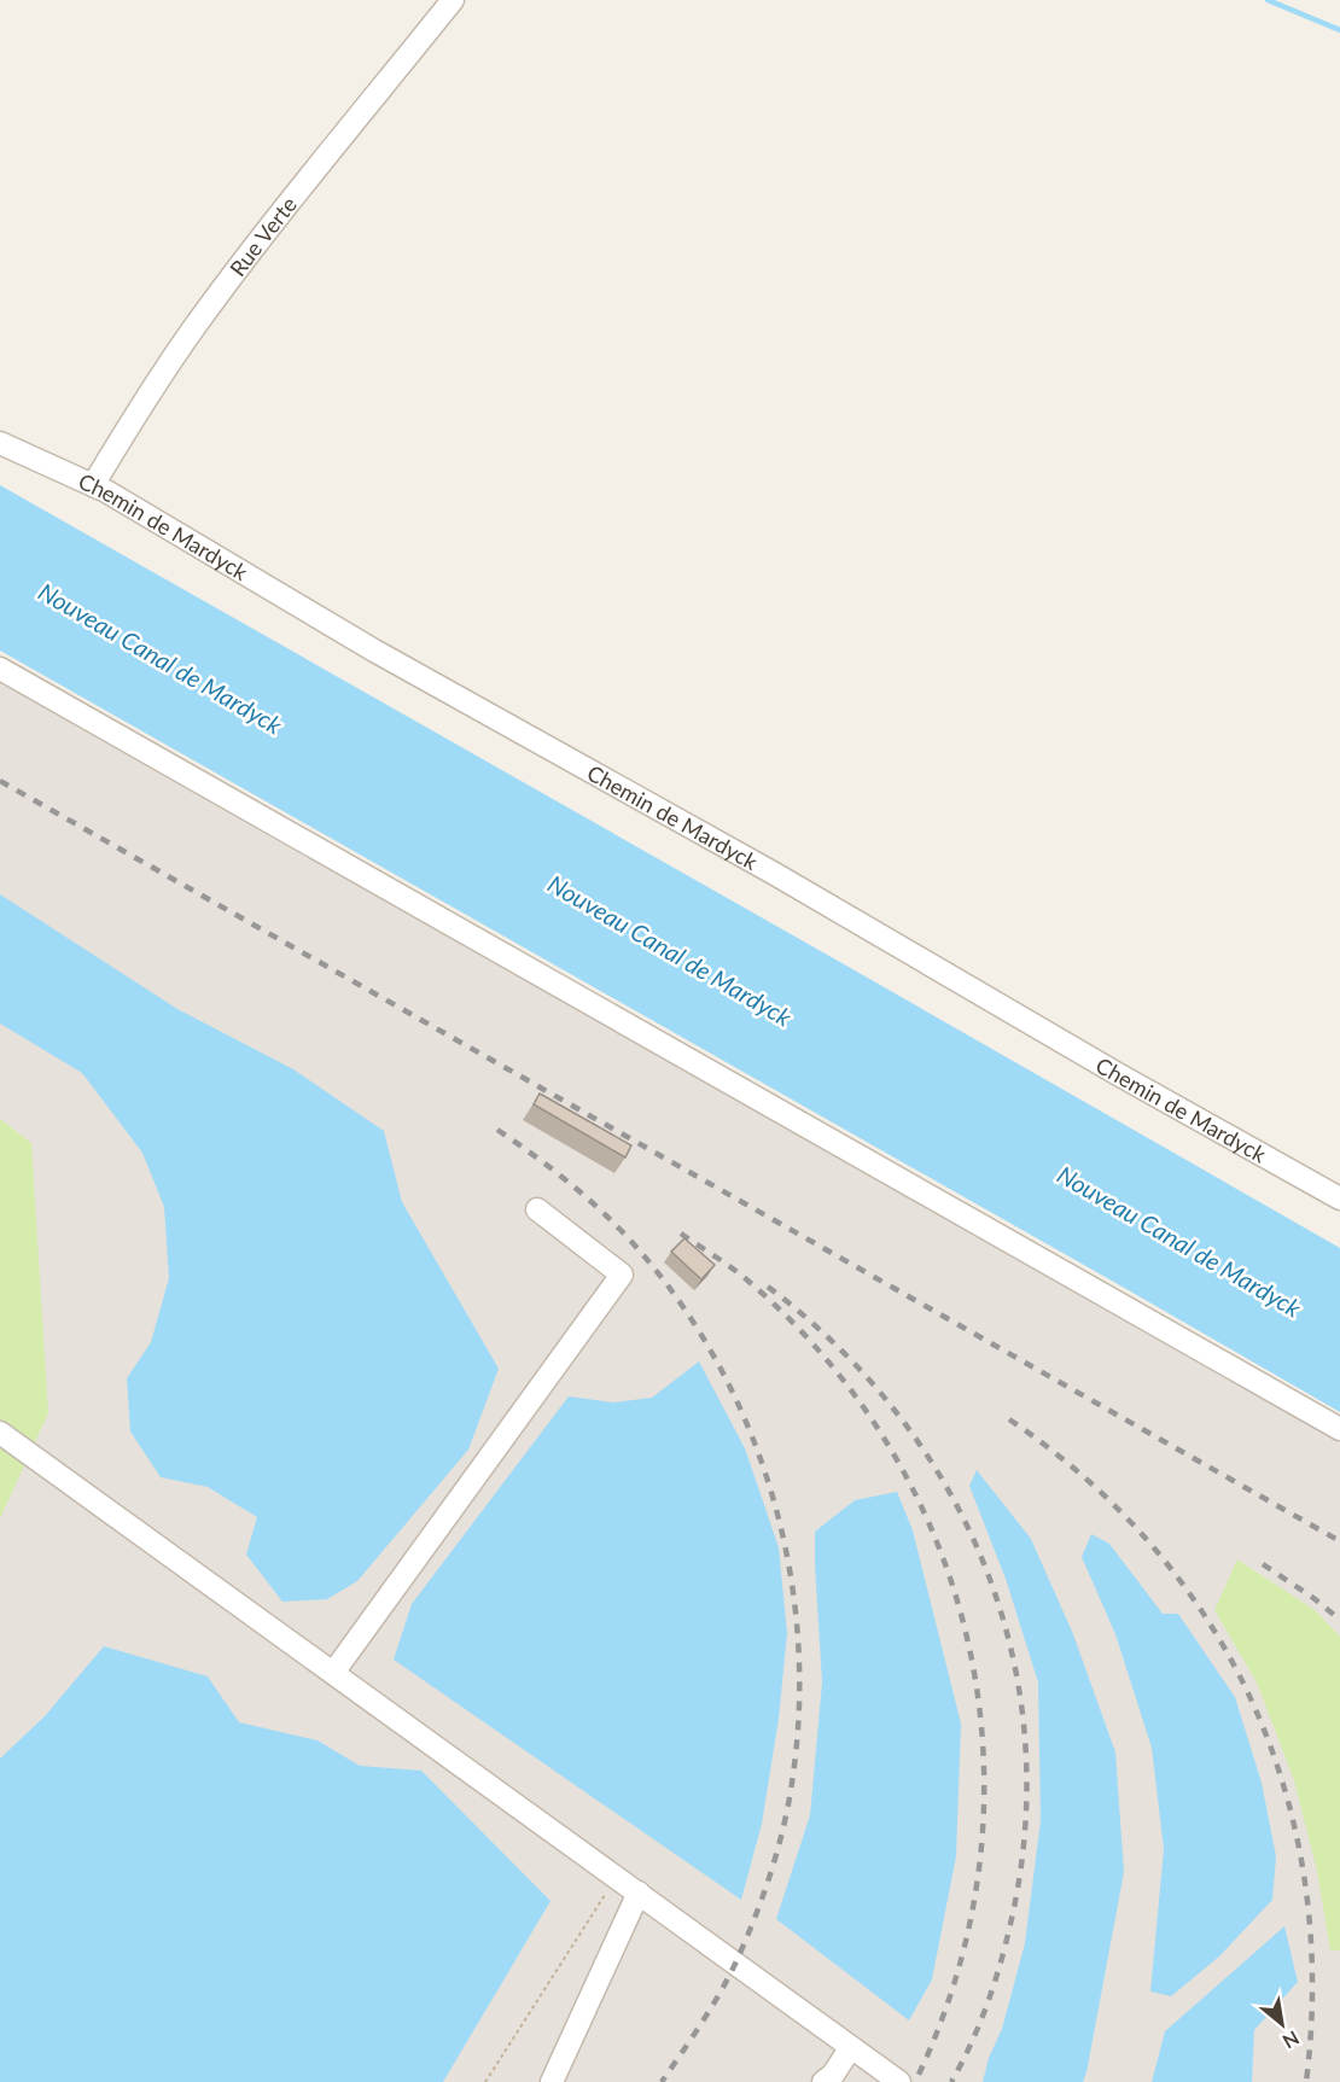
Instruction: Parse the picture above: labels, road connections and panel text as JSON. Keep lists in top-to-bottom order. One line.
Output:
{"streets":{"street":["Rue Verte","Chemin de Mardyck"]},"crossings":[["Rue Verte","Chemin de Mardyck"]],"water":["Nouveau Canal de Mardyck"],"north":"bottom right"}
